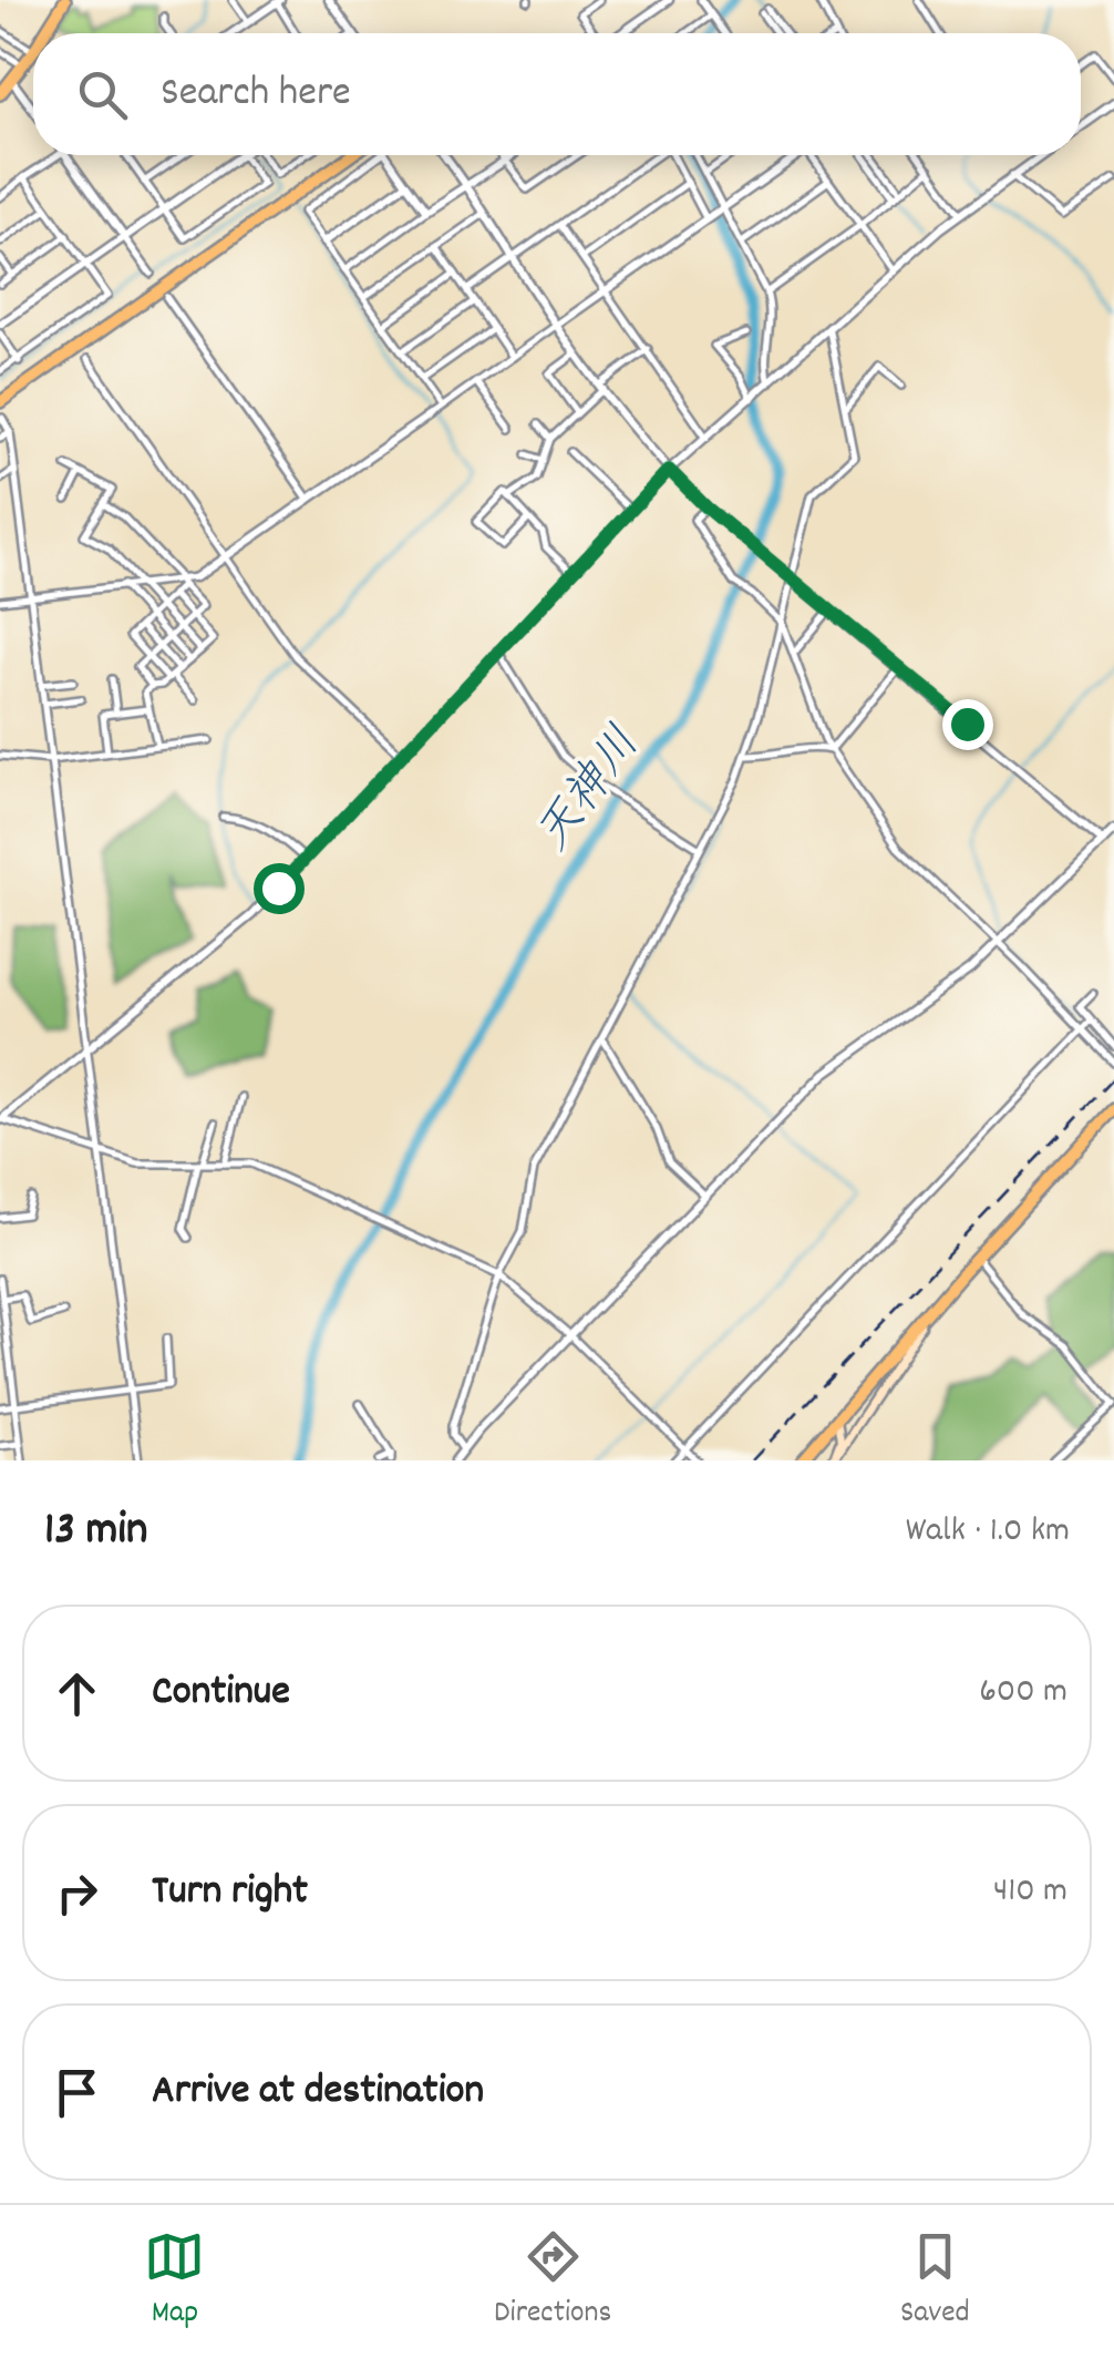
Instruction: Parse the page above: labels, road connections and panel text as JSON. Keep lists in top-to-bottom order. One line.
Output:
{"water":["天神川"],"page":{"search":"Search here","heading":["13 min","Walk · 1.0 km"],"list":[["Continue","600 m"],["Turn right","410 m"],"Arrive at destination"],"nav":["Map","Directions","Saved"]}}
